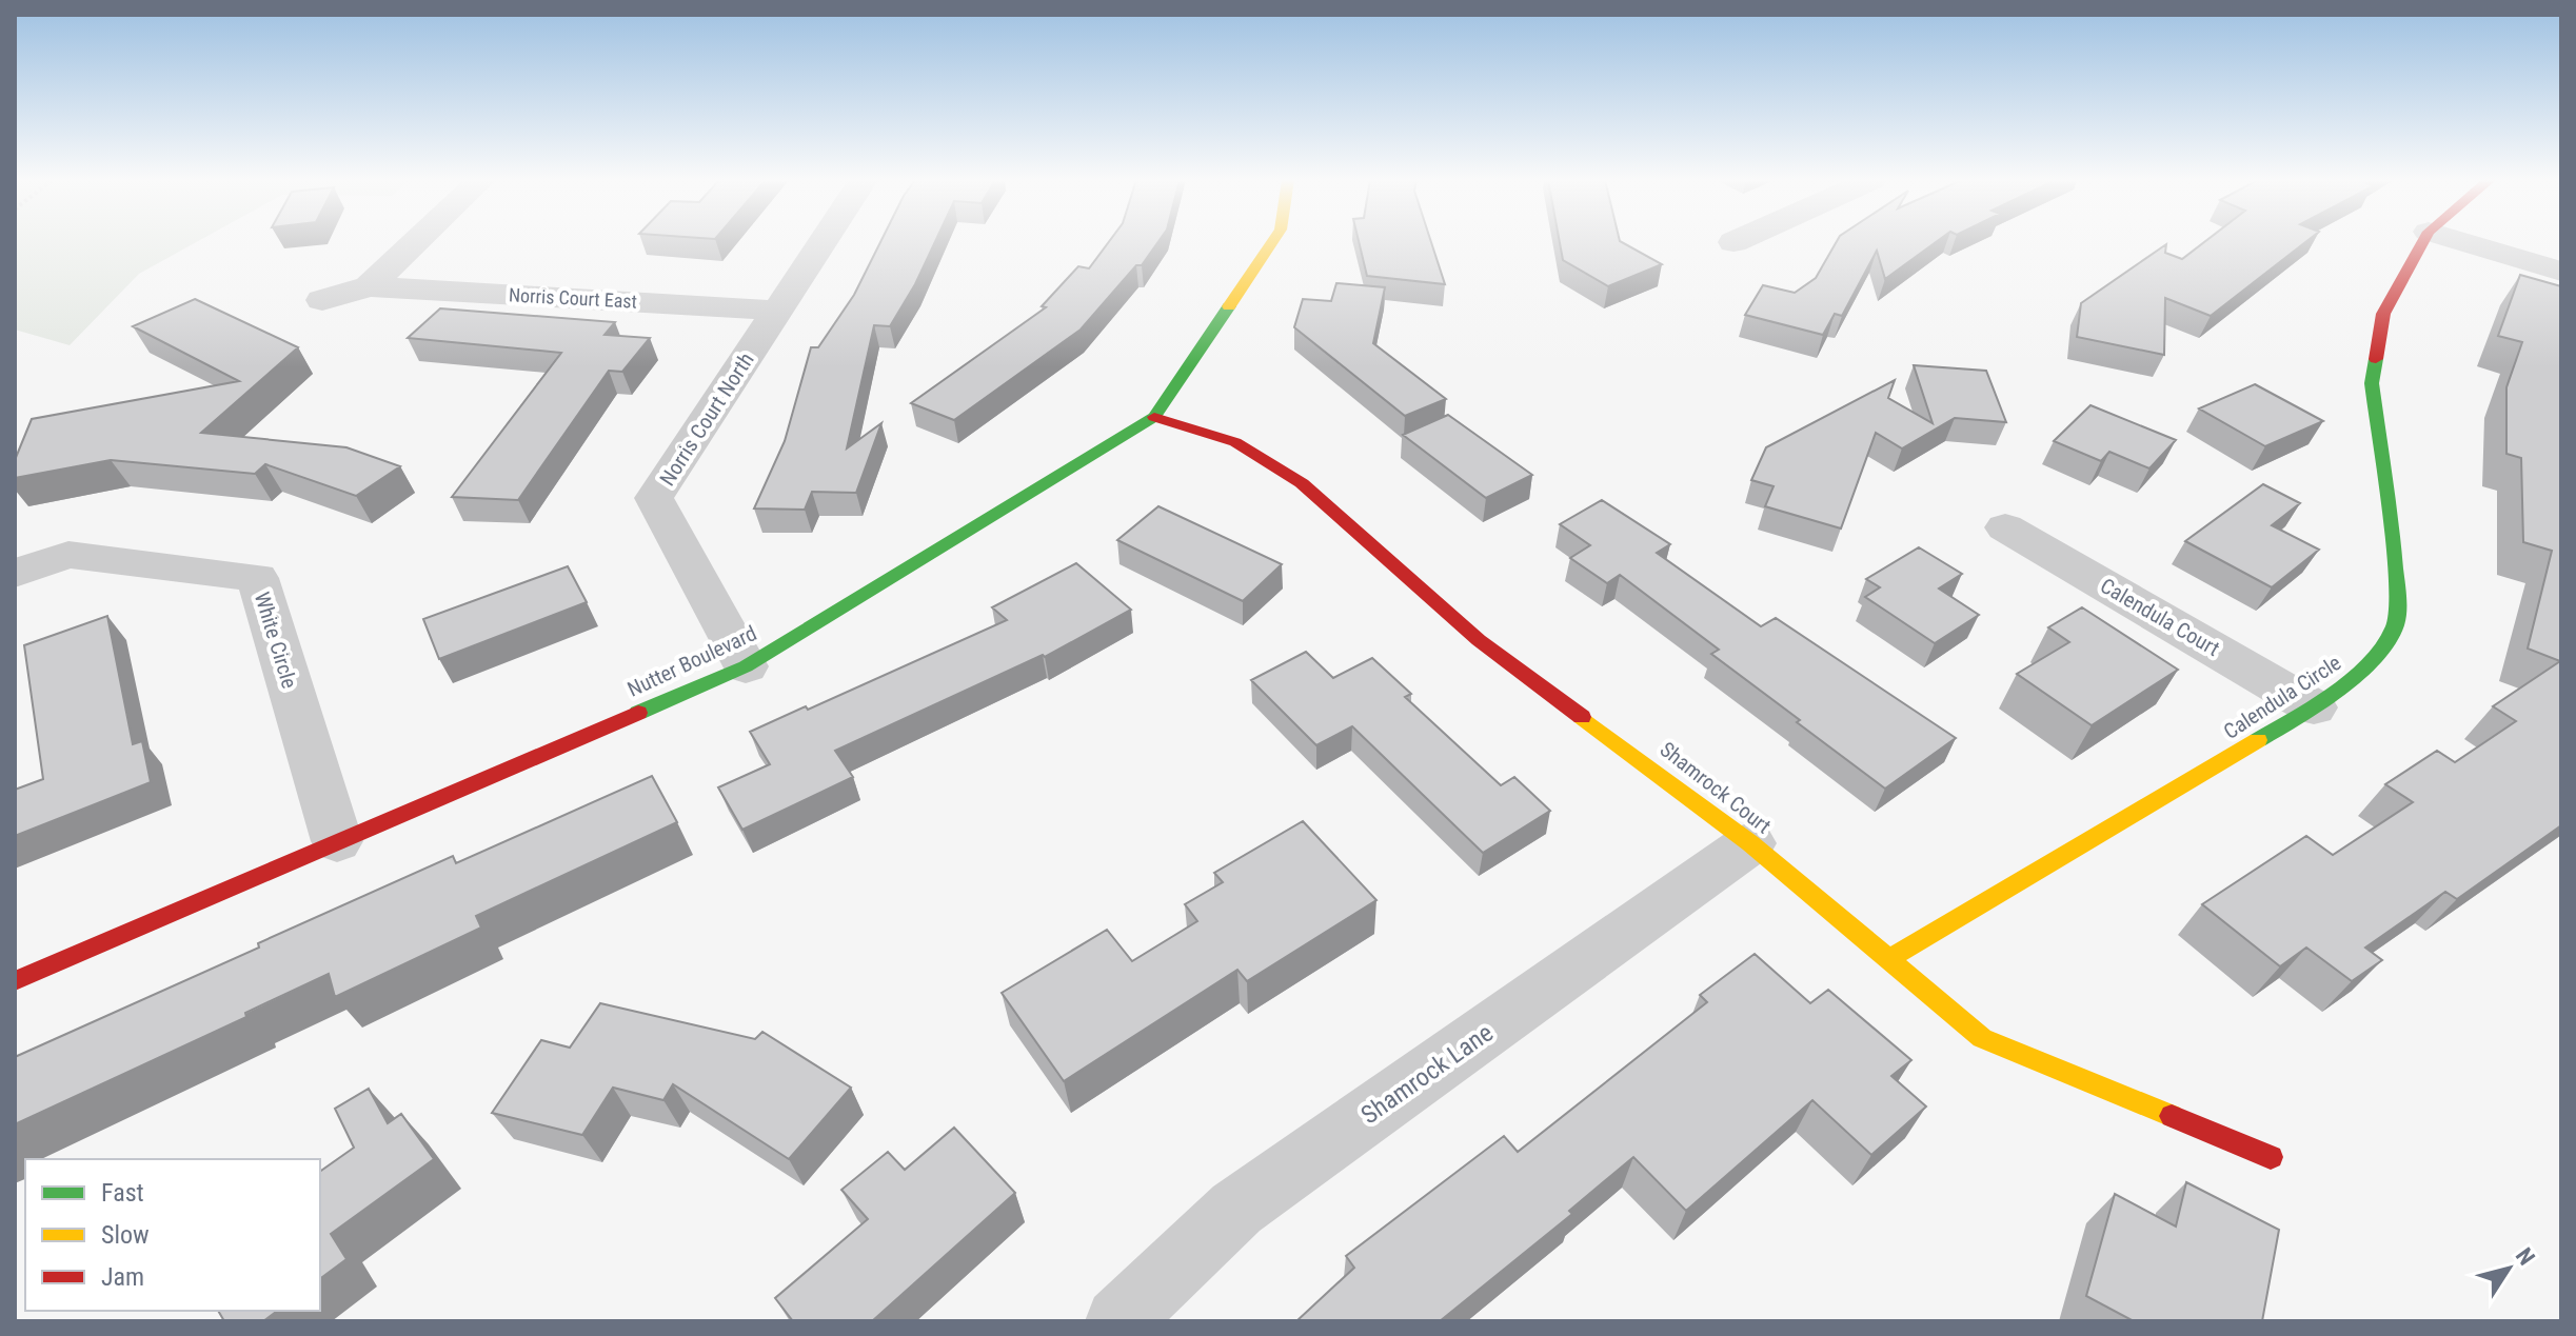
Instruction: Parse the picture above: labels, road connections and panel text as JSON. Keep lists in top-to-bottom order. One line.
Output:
{"streets":{"street":["Norris Court East","Norris Court North","Calendula Court","White Circle","Nutter Boulevard","Calendula Circle","Shamrock Court","Shamrock Lane"]},"crossings":[["Norris Court East","Norris Court North"],["Norris Court North","Nutter Boulevard"],["Calendula Court","Calendula Circle"],["White Circle","Nutter Boulevard"],["Nutter Boulevard","Shamrock Court"],["Calendula Circle","Shamrock Court"],["Shamrock Court","Shamrock Lane"]],"legend":["Fast","Slow","Jam"],"north":"top right"}
